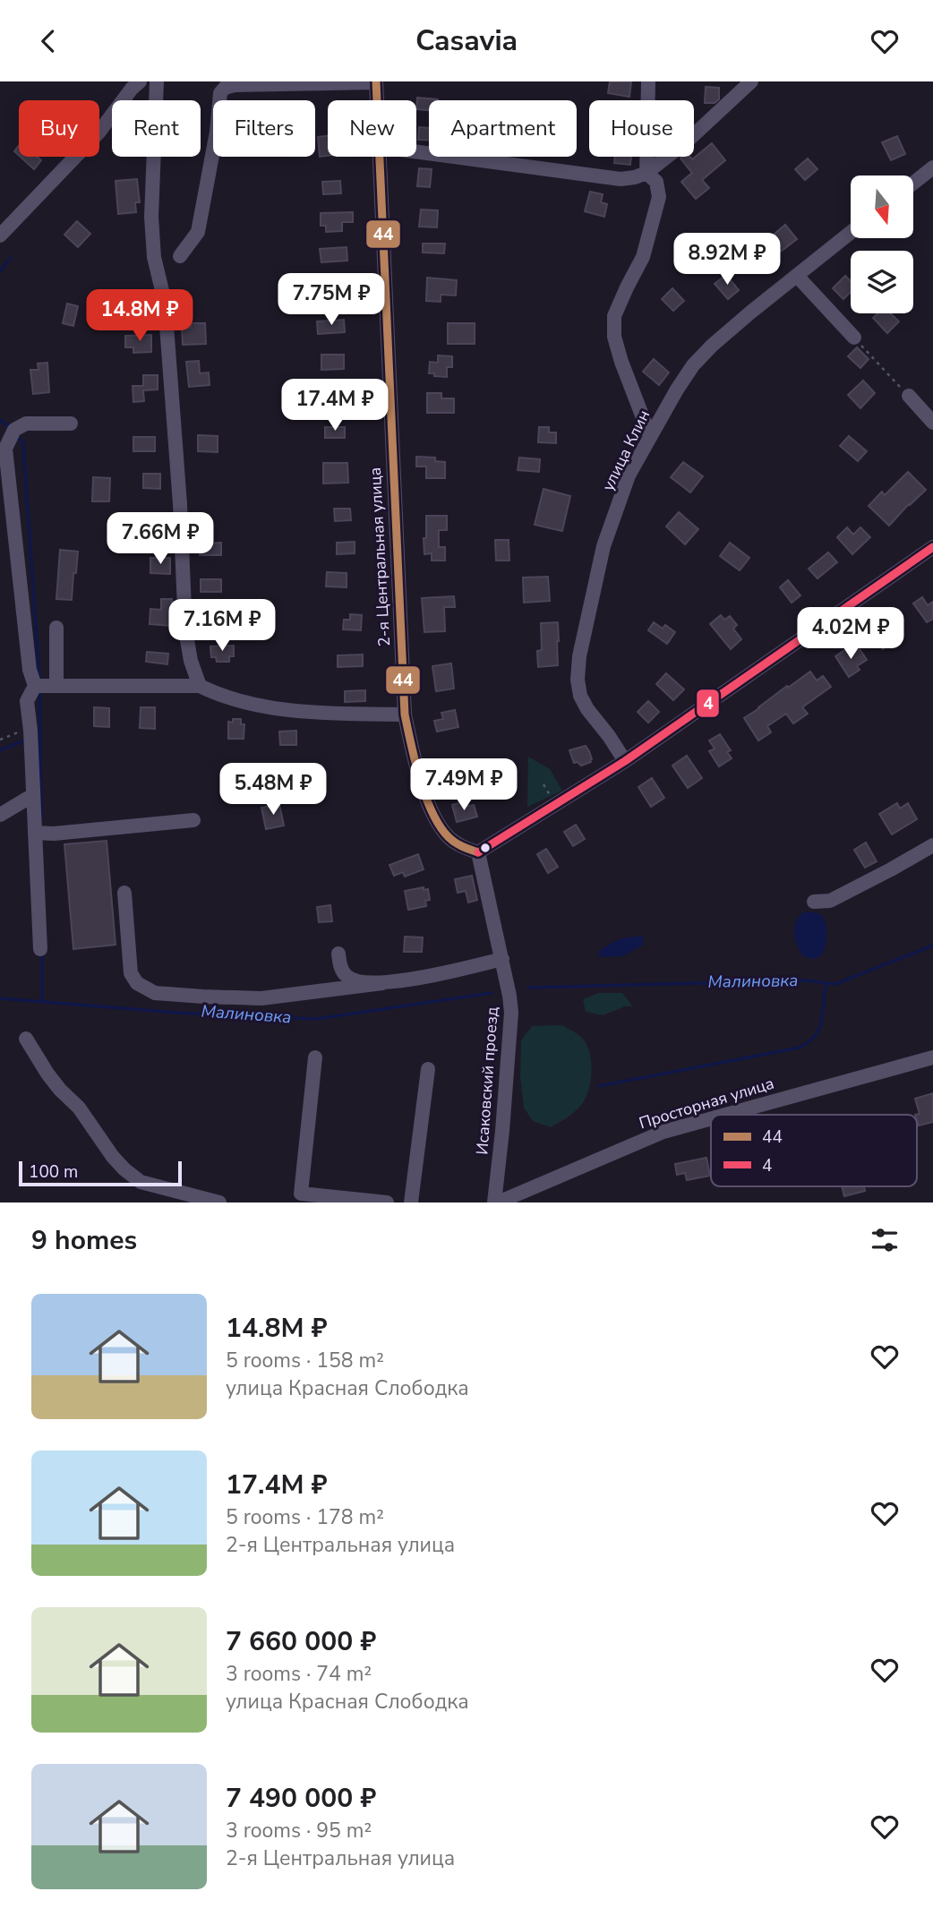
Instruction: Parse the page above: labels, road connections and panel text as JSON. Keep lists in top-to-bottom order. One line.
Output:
{"streets":{"street":["улица Клин","2-я Центральная улица","Исаковский проезд","Просторная улица"]},"crossings":[["2-я Центральная улица","Исаковский проезд"],["Исаковский проезд","Просторная улица"]],"water":["Малиновка"],"lines":["transit line 44","transit line 4"],"legend":["44","4"],"scale_bar":"100 m","north":"bottom","page":{"header":"Casavia","chip":["Buy","Rent","Filters","New","Apartment","House"],"price":["8.92M ₽","7.75M ₽","14.8M ₽","17.4M ₽","7.66M ₽","7.16M ₽","4.02M ₽","7.49M ₽","5.48M ₽"],"scale":"100 m","heading":"9 homes","list":[{"name":"14.8M ₽","note":"5 rooms · 158 m² · улица Красная Слободка"},{"name":"17.4M ₽","note":"5 rooms · 178 m² · 2-я Центральная улица"},{"name":"7 660 000 ₽","note":"3 rooms · 74 m² · улица Красная Слободка"},{"name":"7 490 000 ₽","note":"3 rooms · 95 m² · 2-я Центральная улица"}]}}
